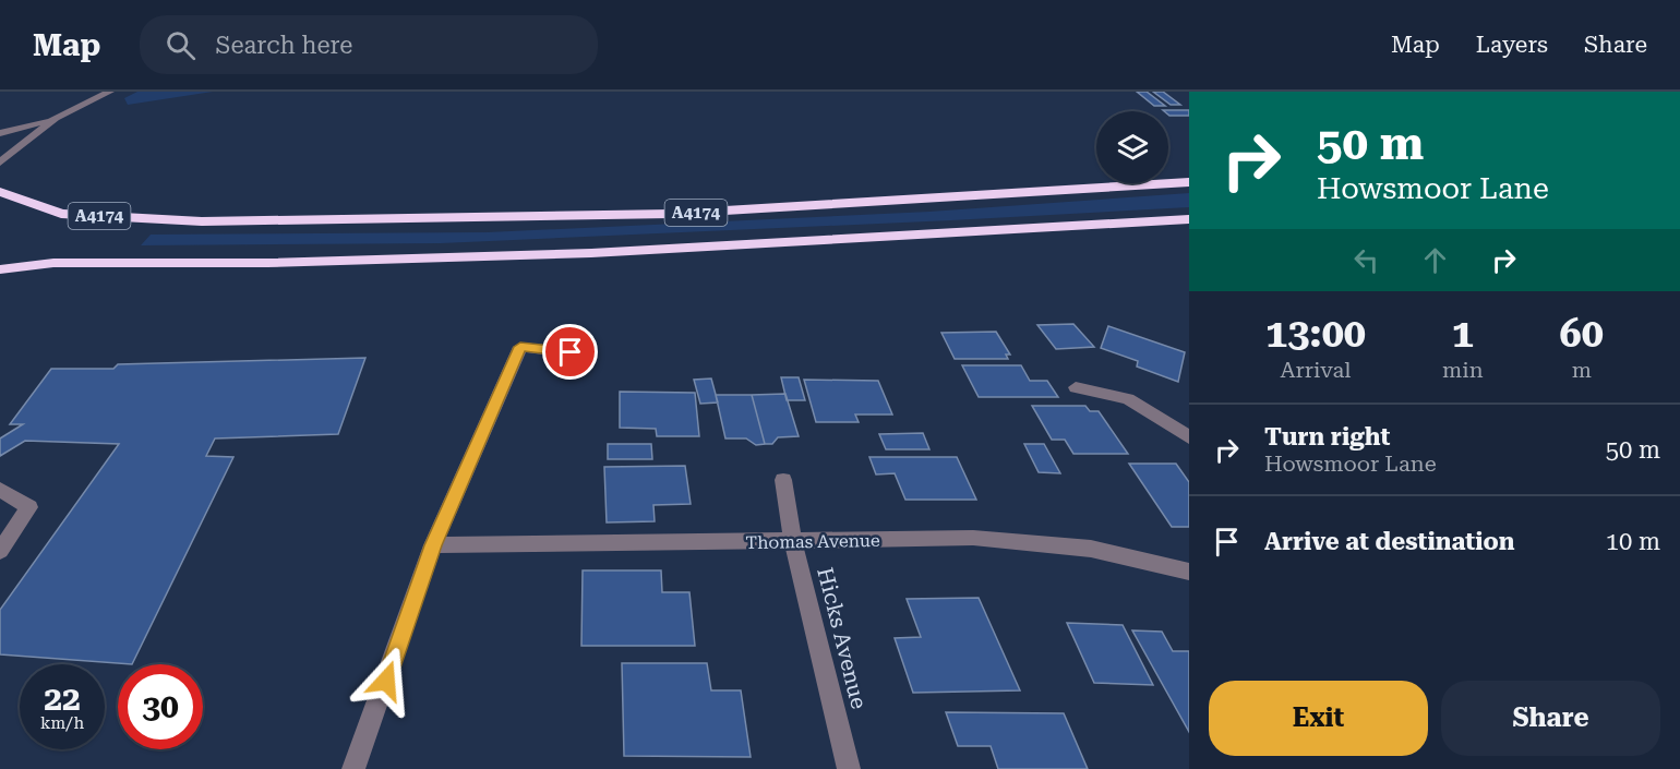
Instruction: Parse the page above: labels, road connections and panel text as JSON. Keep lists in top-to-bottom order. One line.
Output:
{"streets":{"highway":["A4174"],"street":["Thomas Avenue","Hicks Avenue"]},"crossings":[["Thomas Avenue","Hicks Avenue"]],"page":{"header":"Map","search":"Search here","nav":["Map","Layers","Share"],"turn":["50 m","Howsmoor Lane"],"eta":["13:00","Arrival","1","min","60","m"],"list":[{"name":"Turn right","note":"Howsmoor Lane","value":"50 m"},{"name":"Arrive at destination","value":"10 m"}],"speed":"22 km/h","limit":"30","buttons":["Exit","Share"]}}
